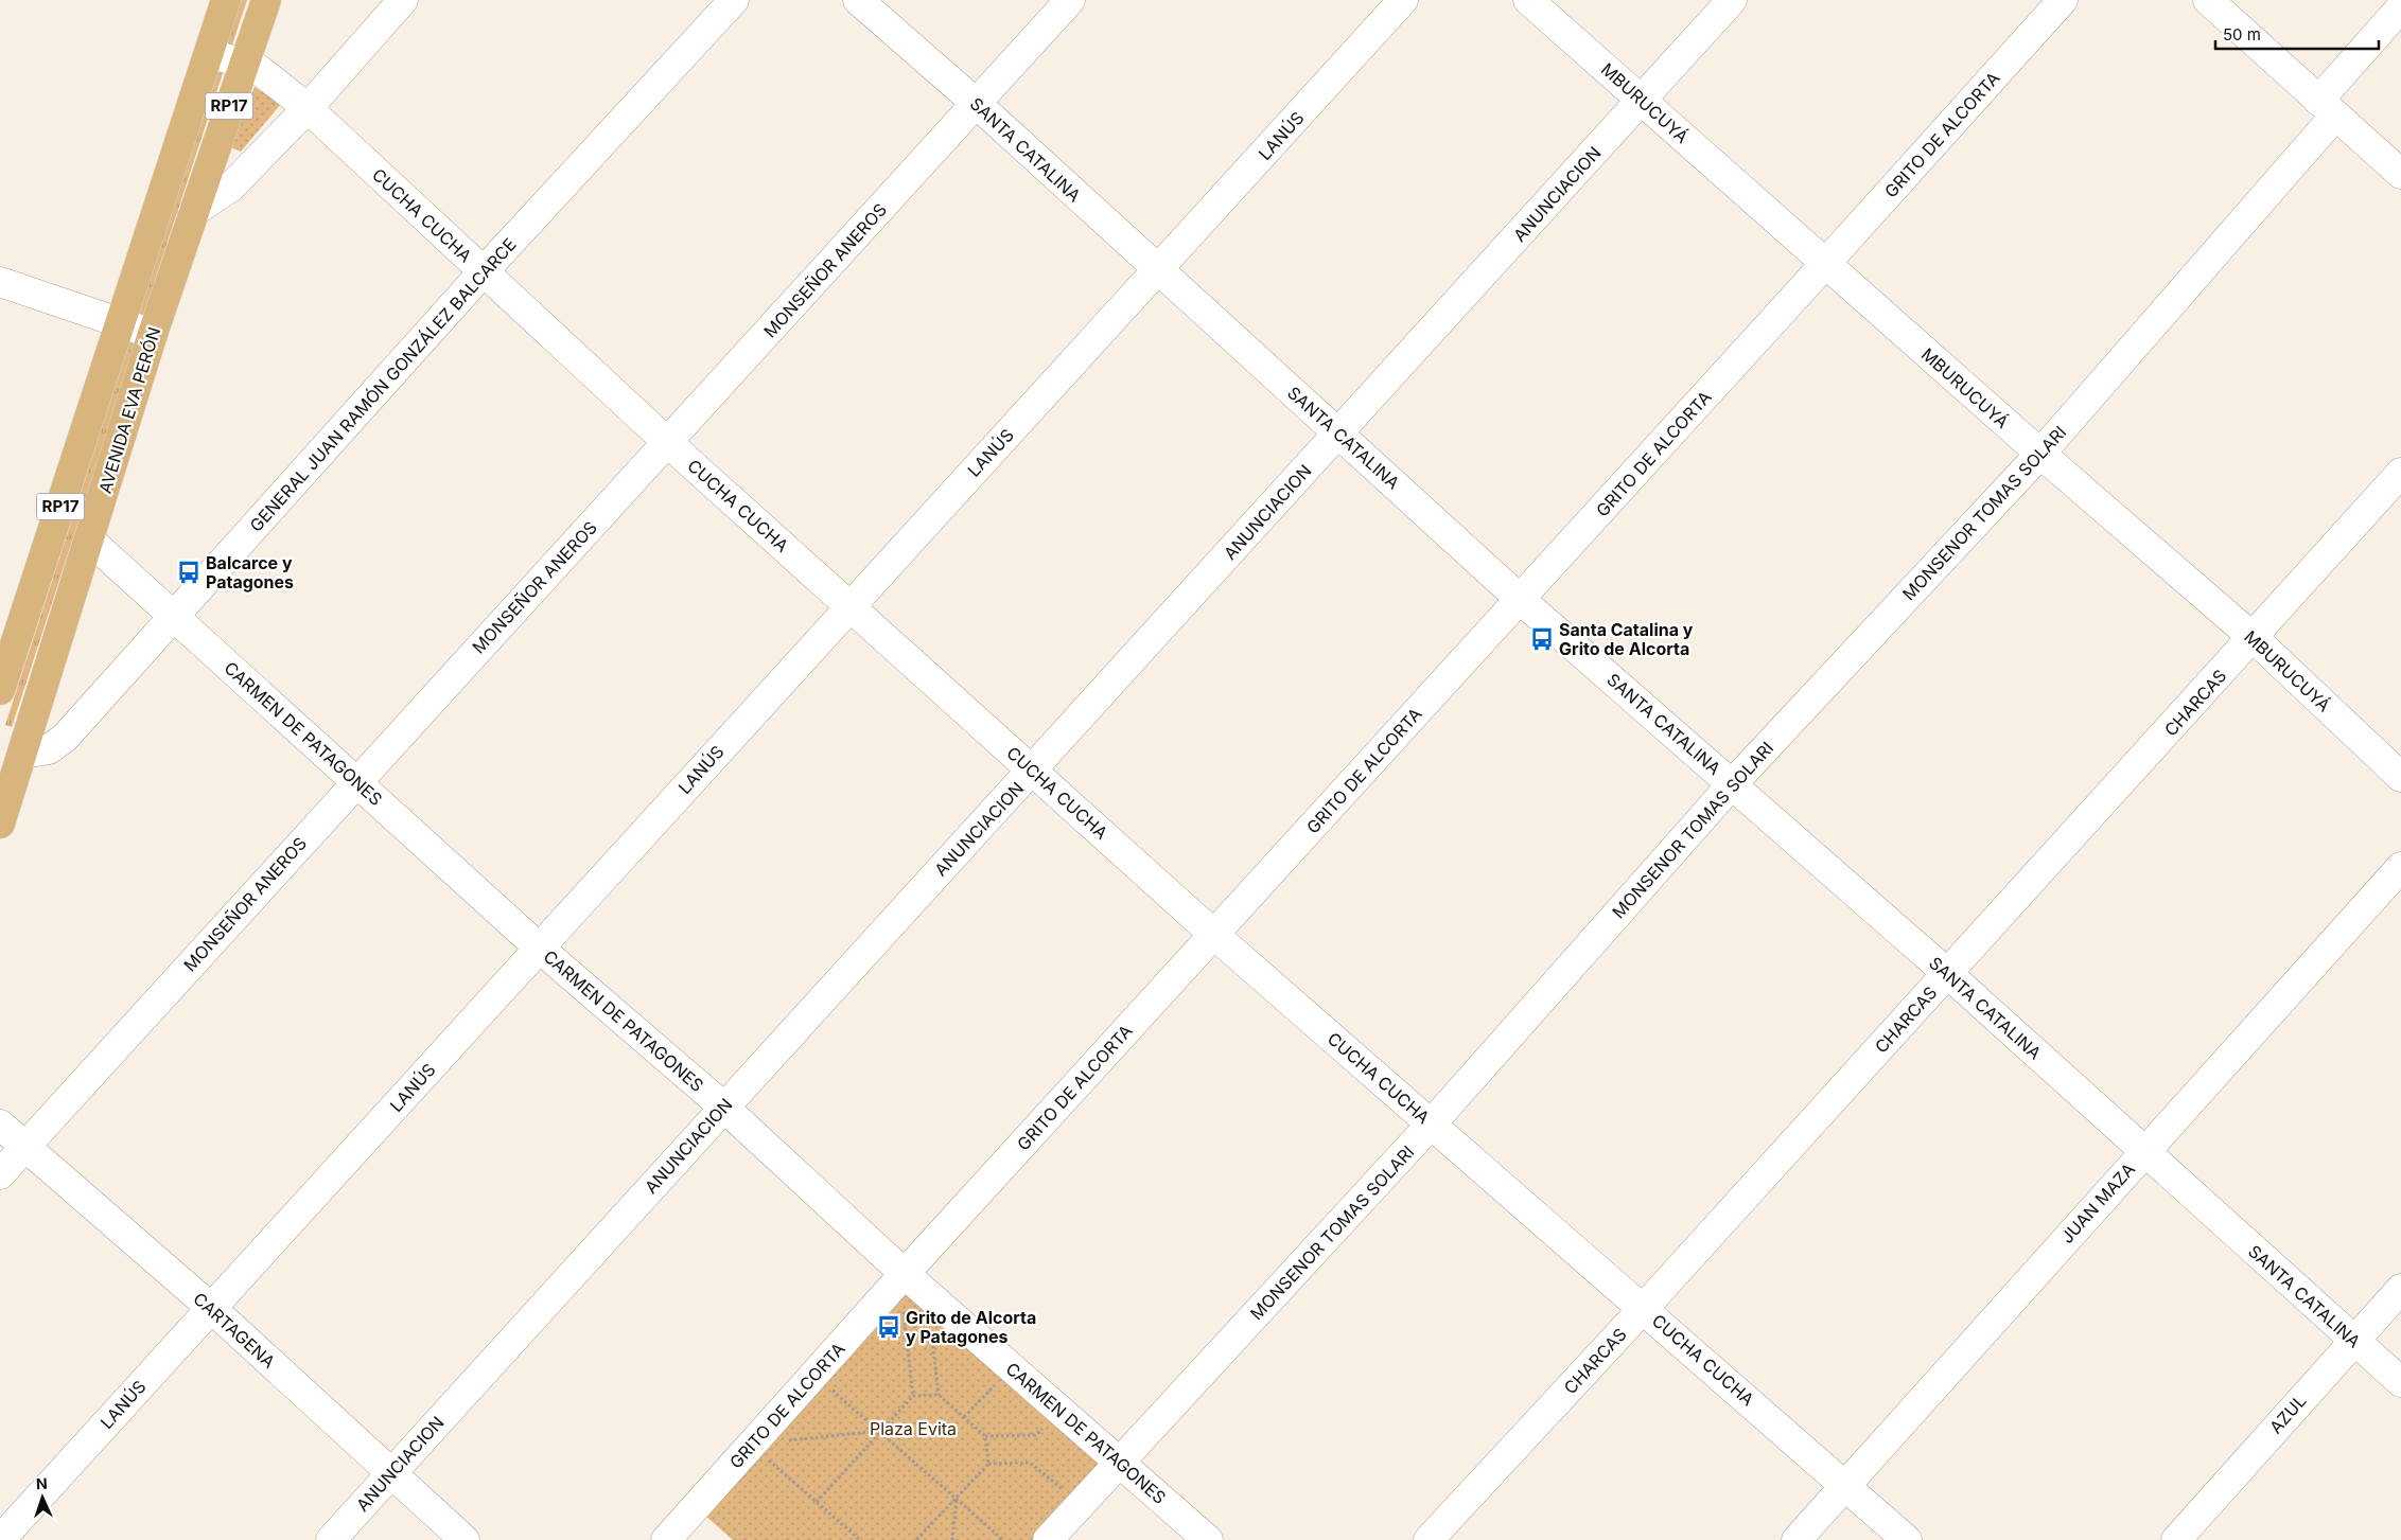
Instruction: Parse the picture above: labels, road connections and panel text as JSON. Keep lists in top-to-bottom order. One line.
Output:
{"streets":{"main road":["RP17","AVENIDA EVA PERÓN"],"street":["MBURUCUYÁ","GRITO DE ALCORTA","LANÚS","SANTA CATALINA","ANUNCIACION","CUCHA CUCHA","MONSEÑOR ANEROS","GENERAL JUAN RAMÓN GONZÁLEZ BALCARCE","MONSENOR TOMAS SOLARI","CHARCAS","CARMEN DE PATAGONES","JUAN MAZA","CARTAGENA","AZUL"]},"crossings":[["MBURUCUYÁ","GRITO DE ALCORTA"],["MBURUCUYÁ","ANUNCIACION"],["MBURUCUYÁ","MONSENOR TOMAS SOLARI"],["MBURUCUYÁ","CHARCAS"],["GRITO DE ALCORTA","SANTA CATALINA"],["GRITO DE ALCORTA","CUCHA CUCHA"],["GRITO DE ALCORTA","CARMEN DE PATAGONES"],["LANÚS","SANTA CATALINA"],["LANÚS","CUCHA CUCHA"],["LANÚS","CARMEN DE PATAGONES"],["LANÚS","CARTAGENA"],["SANTA CATALINA","ANUNCIACION"],["SANTA CATALINA","MONSEÑOR ANEROS"],["SANTA CATALINA","MONSENOR TOMAS SOLARI"],["SANTA CATALINA","CHARCAS"],["SANTA CATALINA","JUAN MAZA"],["SANTA CATALINA","AZUL"],["ANUNCIACION","CUCHA CUCHA"],["ANUNCIACION","CARMEN DE PATAGONES"],["ANUNCIACION","CARTAGENA"],["CUCHA CUCHA","MONSEÑOR ANEROS"],["CUCHA CUCHA","GENERAL JUAN RAMÓN GONZÁLEZ BALCARCE"],["CUCHA CUCHA","AVENIDA EVA PERÓN"],["CUCHA CUCHA","MONSENOR TOMAS SOLARI"],["CUCHA CUCHA","CHARCAS"],["CUCHA CUCHA","JUAN MAZA"],["MONSEÑOR ANEROS","CARMEN DE PATAGONES"],["MONSEÑOR ANEROS","CARTAGENA"],["GENERAL JUAN RAMÓN GONZÁLEZ BALCARCE","AVENIDA EVA PERÓN"],["GENERAL JUAN RAMÓN GONZÁLEZ BALCARCE","CARMEN DE PATAGONES"],["AVENIDA EVA PERÓN","CARMEN DE PATAGONES"],["MONSENOR TOMAS SOLARI","CARMEN DE PATAGONES"]],"parks":["Plaza Evita"],"places":{"bus stop":["Balcarce y Patagones","Santa Catalina y Grito de Alcorta","Grito de Alcorta y Patagones"]},"scale_bar":"50 m","north":"top"}
